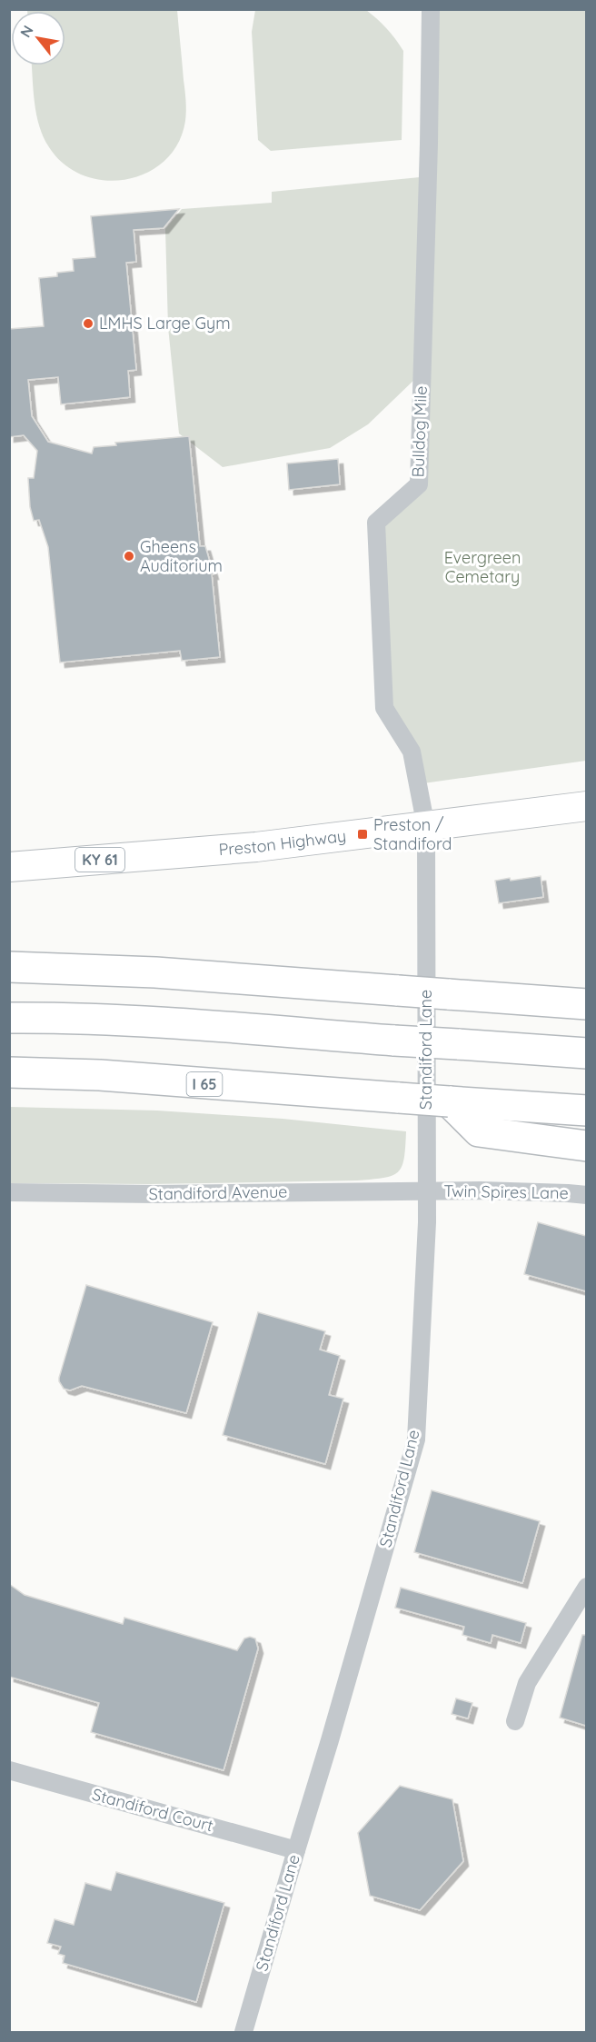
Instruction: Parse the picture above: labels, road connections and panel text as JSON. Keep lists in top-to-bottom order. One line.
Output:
{"streets":{"highway":["I 65"],"main road":["Preston Highway","KY 61"],"street":["Bulldog Mile","Standiford Lane","Twin Spires Lane","Standiford Avenue","Standiford Court"]},"crossings":[["Bulldog Mile","Preston Highway"],["Bulldog Mile","Standiford Lane"],["Preston Highway","Standiford Lane"],["Standiford Lane","Twin Spires Lane"],["Standiford Lane","Standiford Avenue"],["Standiford Lane","Standiford Court"],["Twin Spires Lane","Standiford Avenue"]],"parks":["Evergreen Cemetary"],"places":{"other":["LMHS Large Gym","Gheens Auditorium"],"transit":["Preston / Standiford"]},"north":"top left"}
